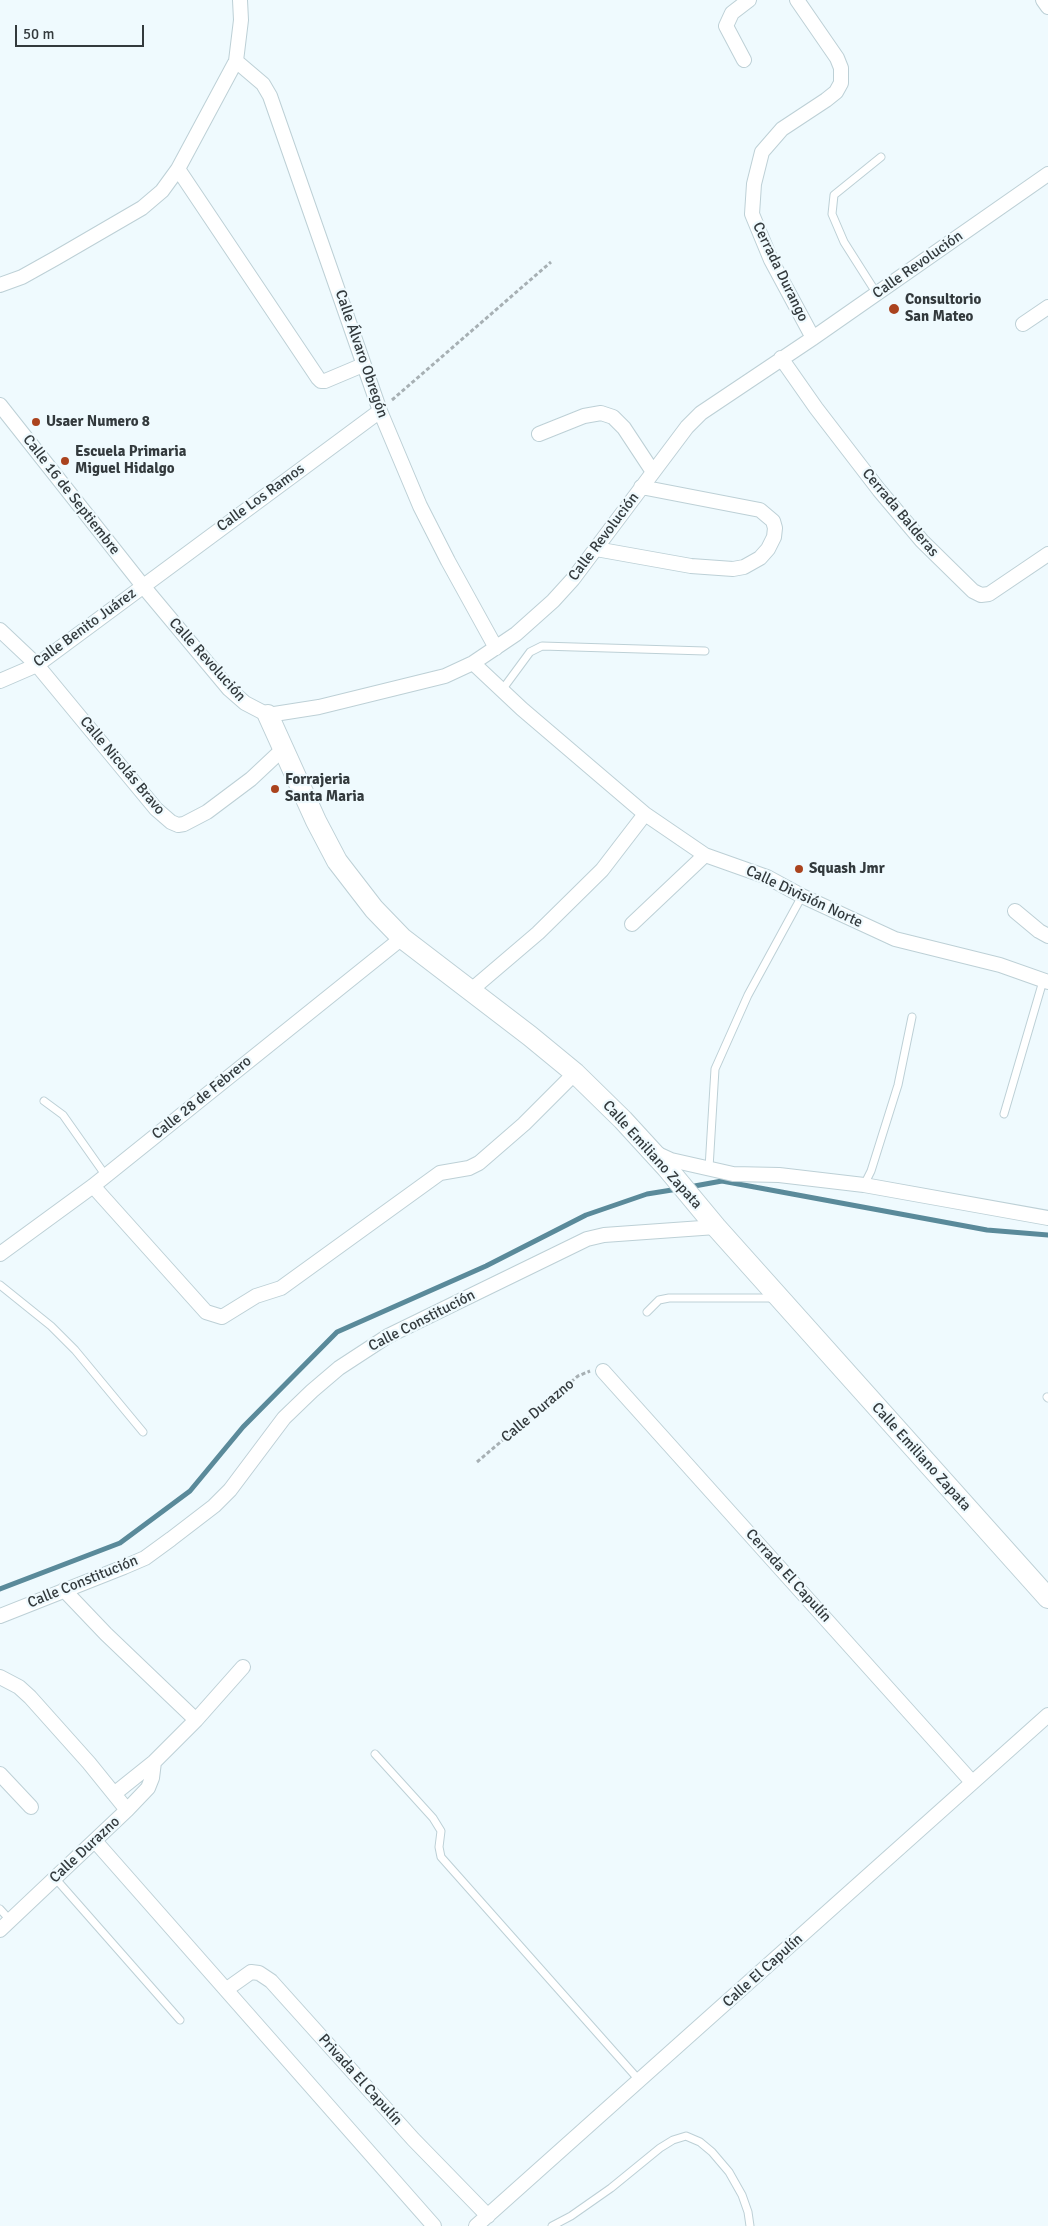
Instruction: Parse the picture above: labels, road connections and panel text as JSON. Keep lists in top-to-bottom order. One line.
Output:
{"streets":{"street":["Calle Revolución","Cerrada Durango","Calle Álvaro Obregón","Calle 16 de Septiembre","Calle Los Ramos","Cerrada Balderas","Calle Benito Juárez","Calle Nicolás Bravo","Calle División Norte","Calle 28 de Febrero","Calle Emiliano Zapata","Calle Constitución","Calle Durazno","Cerrada El Capulín","Calle El Capulín","Privada El Capulín"]},"crossings":[["Calle Revolución","Cerrada Durango"],["Calle Revolución","Calle Álvaro Obregón"],["Calle Revolución","Calle 16 de Septiembre"],["Calle Revolución","Calle Los Ramos"],["Calle Revolución","Cerrada Balderas"],["Calle Revolución","Calle Benito Juárez"],["Calle Revolución","Calle División Norte"],["Calle Revolución","Calle Emiliano Zapata"],["Calle Álvaro Obregón","Calle Los Ramos"],["Calle 16 de Septiembre","Calle Los Ramos"],["Calle 16 de Septiembre","Calle Benito Juárez"],["Calle Los Ramos","Calle Benito Juárez"],["Calle Benito Juárez","Calle Nicolás Bravo"],["Calle Nicolás Bravo","Calle Emiliano Zapata"],["Calle 28 de Febrero","Calle Emiliano Zapata"],["Calle Emiliano Zapata","Calle Constitución"],["Calle Durazno","Cerrada El Capulín"],["Cerrada El Capulín","Calle El Capulín"],["Calle El Capulín","Privada El Capulín"]],"places":["Consultorio San Mateo","Usaer Numero 8","Escuela Primaria Miguel Hidalgo","Forrajeria Santa Maria","Squash Jmr"],"scale_bar":"50 m"}
